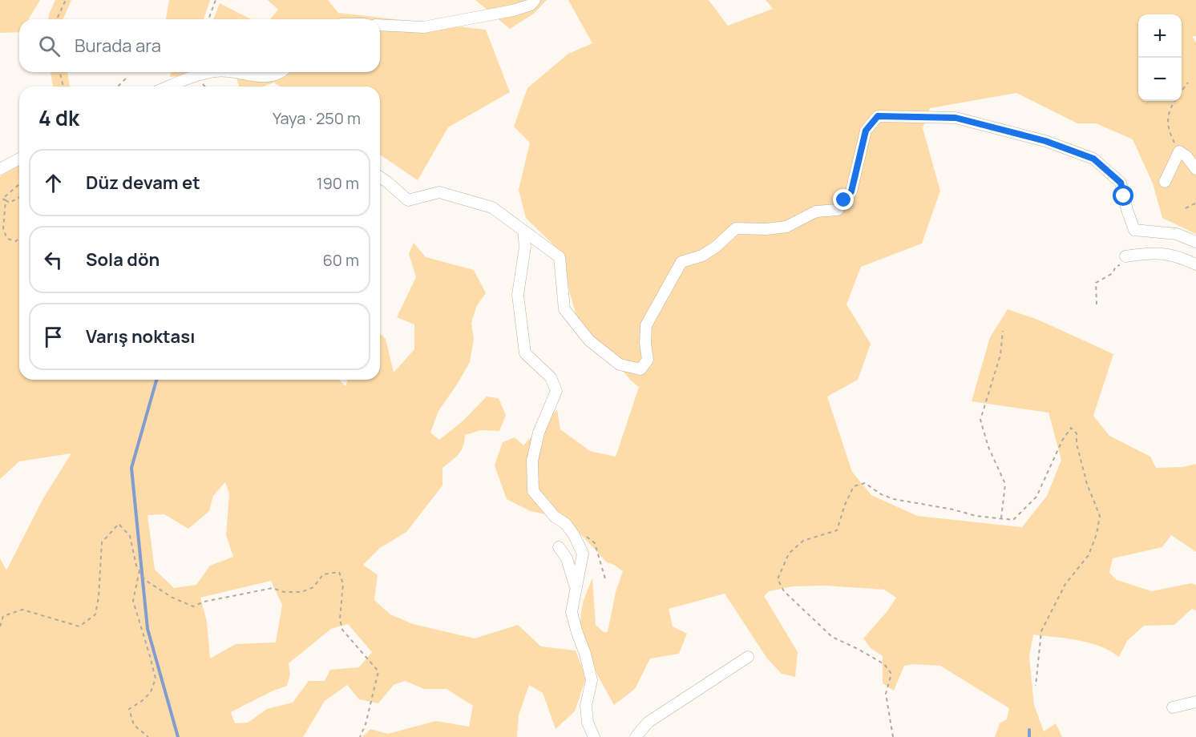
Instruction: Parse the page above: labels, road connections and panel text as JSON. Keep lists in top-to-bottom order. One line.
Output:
{"page":{"map_buttons":["+","−"],"search":"Burada ara","heading":["4 dk","Yaya · 250 m"],"list":[["Düz devam et","190 m"],["Sola dön","60 m"],"Varış noktası"]}}
